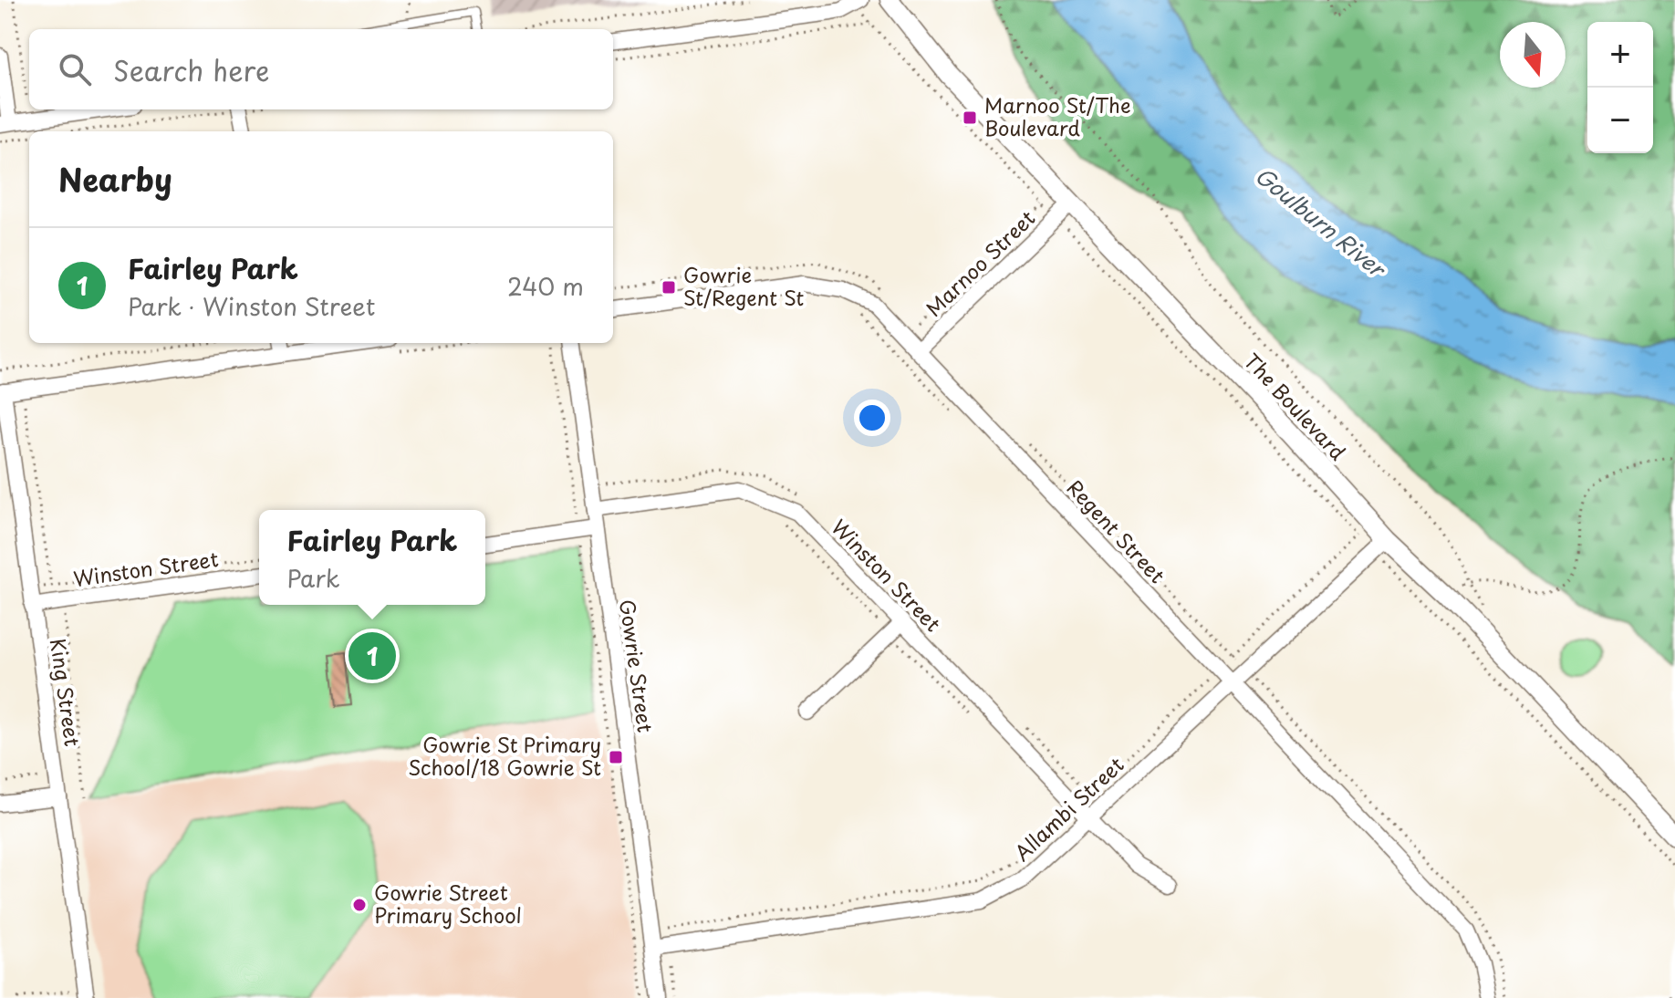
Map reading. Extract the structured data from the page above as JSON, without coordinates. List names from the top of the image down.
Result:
{
  "streets": {
    "street": [
      "Marnoo Street",
      "The Boulevard",
      "Regent Street",
      "Winston Street",
      "Gowrie Street",
      "King Street",
      "Allambi Street"
    ]
  },
  "crossings": [
    ["Marnoo Street", "The Boulevard"],
    ["Marnoo Street", "Regent Street"],
    ["The Boulevard", "Allambi Street"],
    ["Regent Street", "Allambi Street"],
    ["Winston Street", "Gowrie Street"],
    ["Winston Street", "King Street"],
    ["Winston Street", "Allambi Street"],
    ["Gowrie Street", "Allambi Street"]
  ],
  "water": ["Goulburn River"],
  "places": {
    "transit": ["Marnoo St/The Boulevard", "Gowrie St/Regent St", "Gowrie St Primary School/18 Gowrie St"],
    "other": ["Gowrie Street Primary School"]
  },
  "north": "bottom",
  "page": {
    "map_buttons": ["+", "−"],
    "search": "Search here",
    "heading": "Nearby",
    "list": [
      {
        "mark": "1",
        "name": "Fairley Park",
        "note": "Park · Winston Street",
        "value": "240 m"
      }
    ],
    "popup": ["Fairley Park", "Park"],
    "pins": "1"
  }
}
